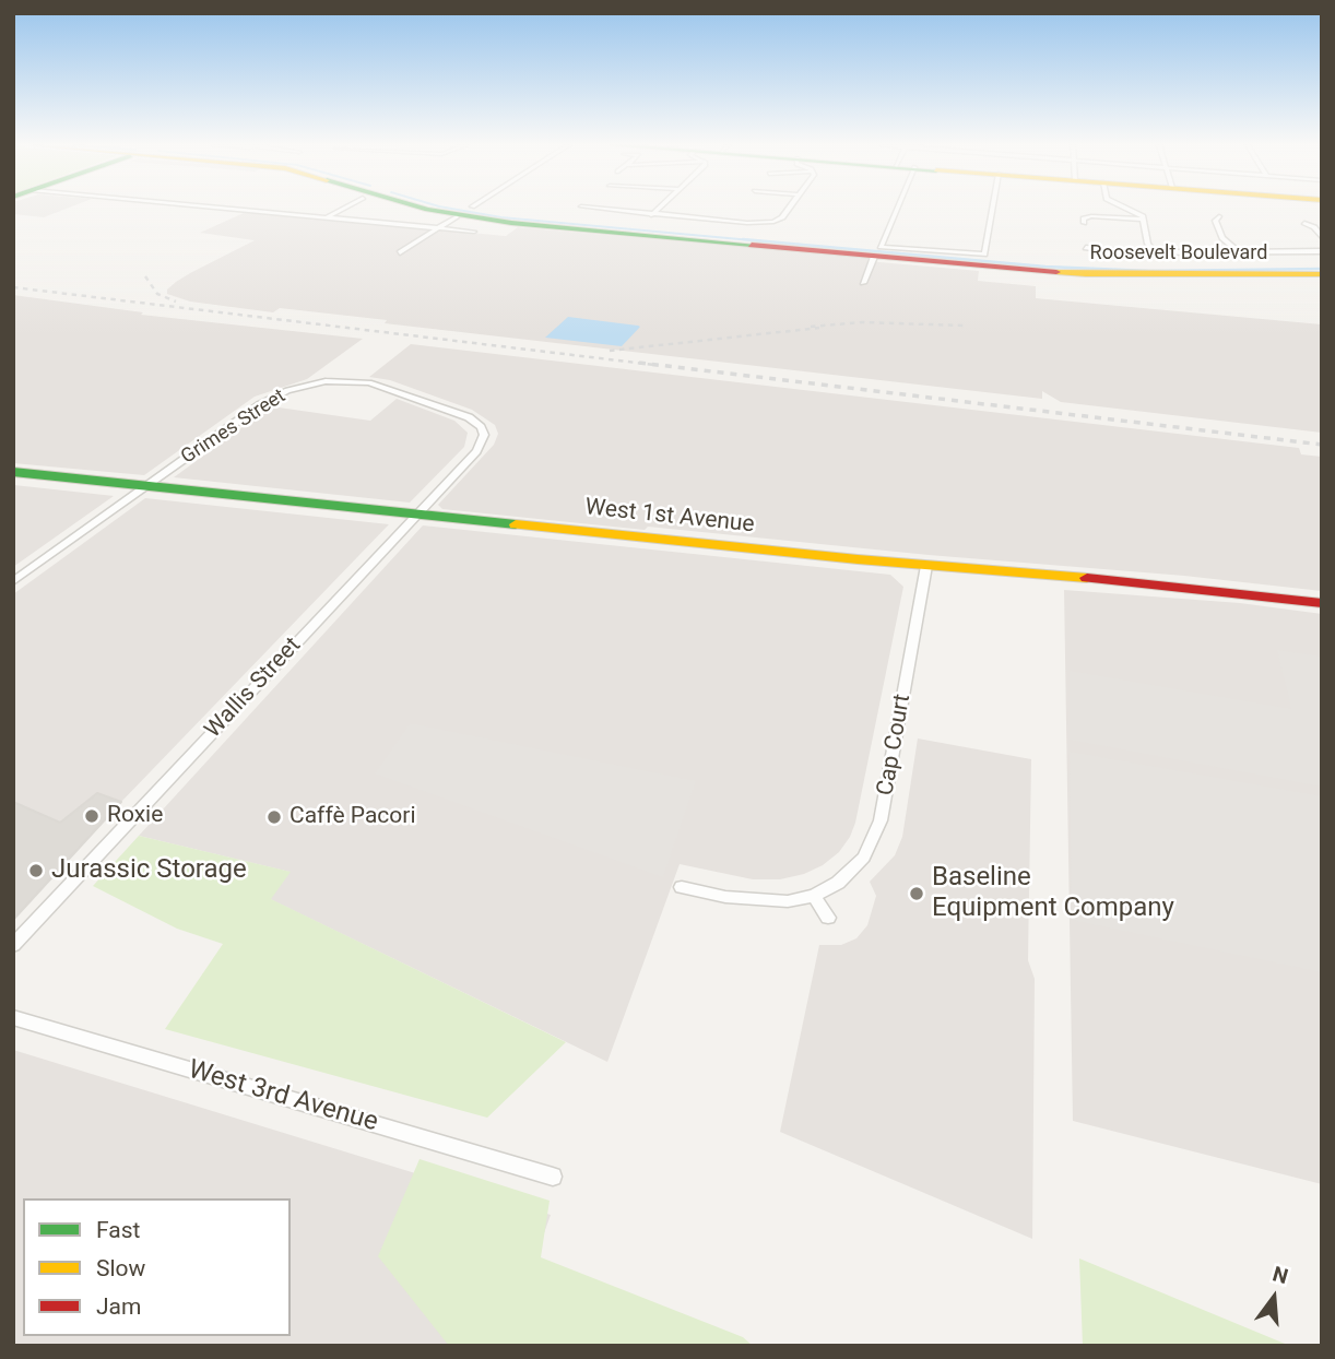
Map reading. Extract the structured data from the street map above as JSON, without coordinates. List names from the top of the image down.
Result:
{
  "streets": {
    "street": [
      "Roosevelt Boulevard",
      "Grimes Street",
      "West 1st Avenue",
      "Wallis Street",
      "Cap Court",
      "West 3rd Avenue"
    ]
  },
  "crossings": [
    ["Grimes Street", "West 1st Avenue"],
    ["Grimes Street", "Wallis Street"],
    ["West 1st Avenue", "Wallis Street"],
    ["West 1st Avenue", "Cap Court"]
  ],
  "places": [
    "Roxie",
    "Caffè Pacori",
    "Jurassic Storage",
    "Baseline Equipment Company"
  ],
  "legend": ["Fast", "Slow", "Jam"],
  "north": "top"
}
